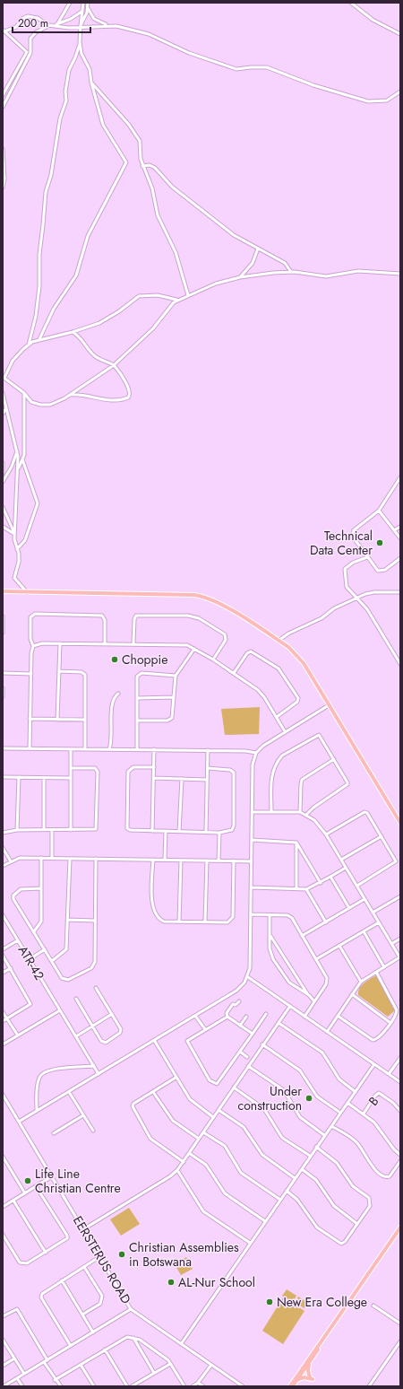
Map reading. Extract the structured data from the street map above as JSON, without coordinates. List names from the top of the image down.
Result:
{
  "streets": {
    "street": ["ATR-42", "B", "EERSTERUS ROAD"]
  },
  "places": [
    "Technical Data Center",
    "Choppie",
    "Under construction",
    "Life Line Christian Centre",
    "Christian Assemblies in Botswana",
    "AL-Nur School",
    "New Era College"
  ],
  "scale_bar": "200 m"
}
